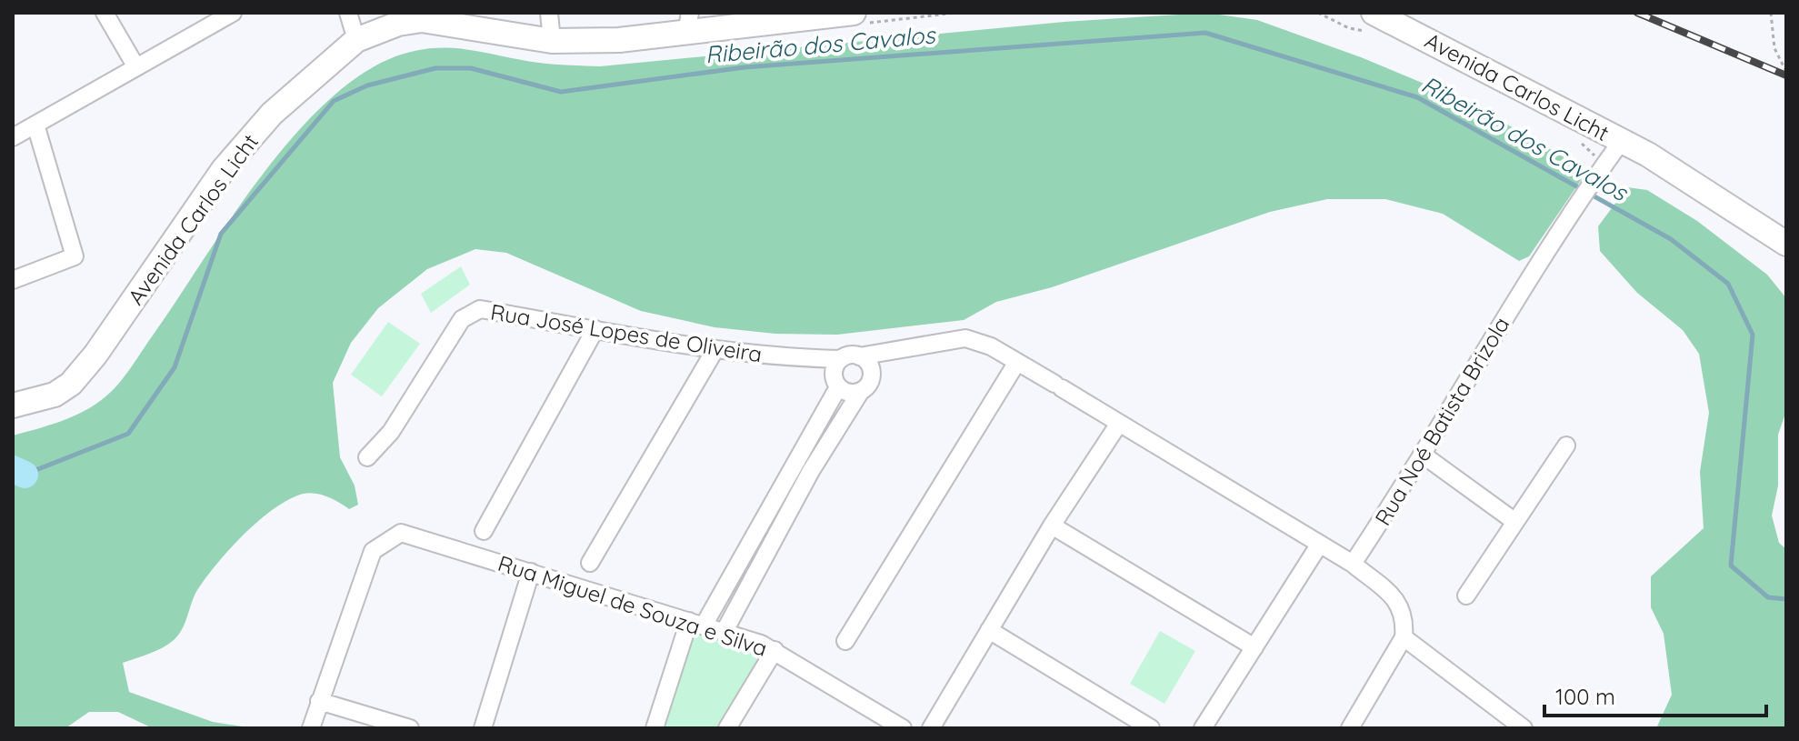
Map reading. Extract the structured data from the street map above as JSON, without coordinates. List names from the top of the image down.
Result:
{
  "streets": {
    "main road": ["Avenida Carlos Licht"],
    "street": ["Rua José Lopes de Oliveira", "Rua Noé Batista Brizola", "Rua Miguel de Souza e Silva"]
  },
  "crossings": [
    ["Avenida Carlos Licht", "Rua Noé Batista Brizola"]
  ],
  "water": ["Ribeirão dos Cavalos"],
  "scale_bar": "100 m"
}
